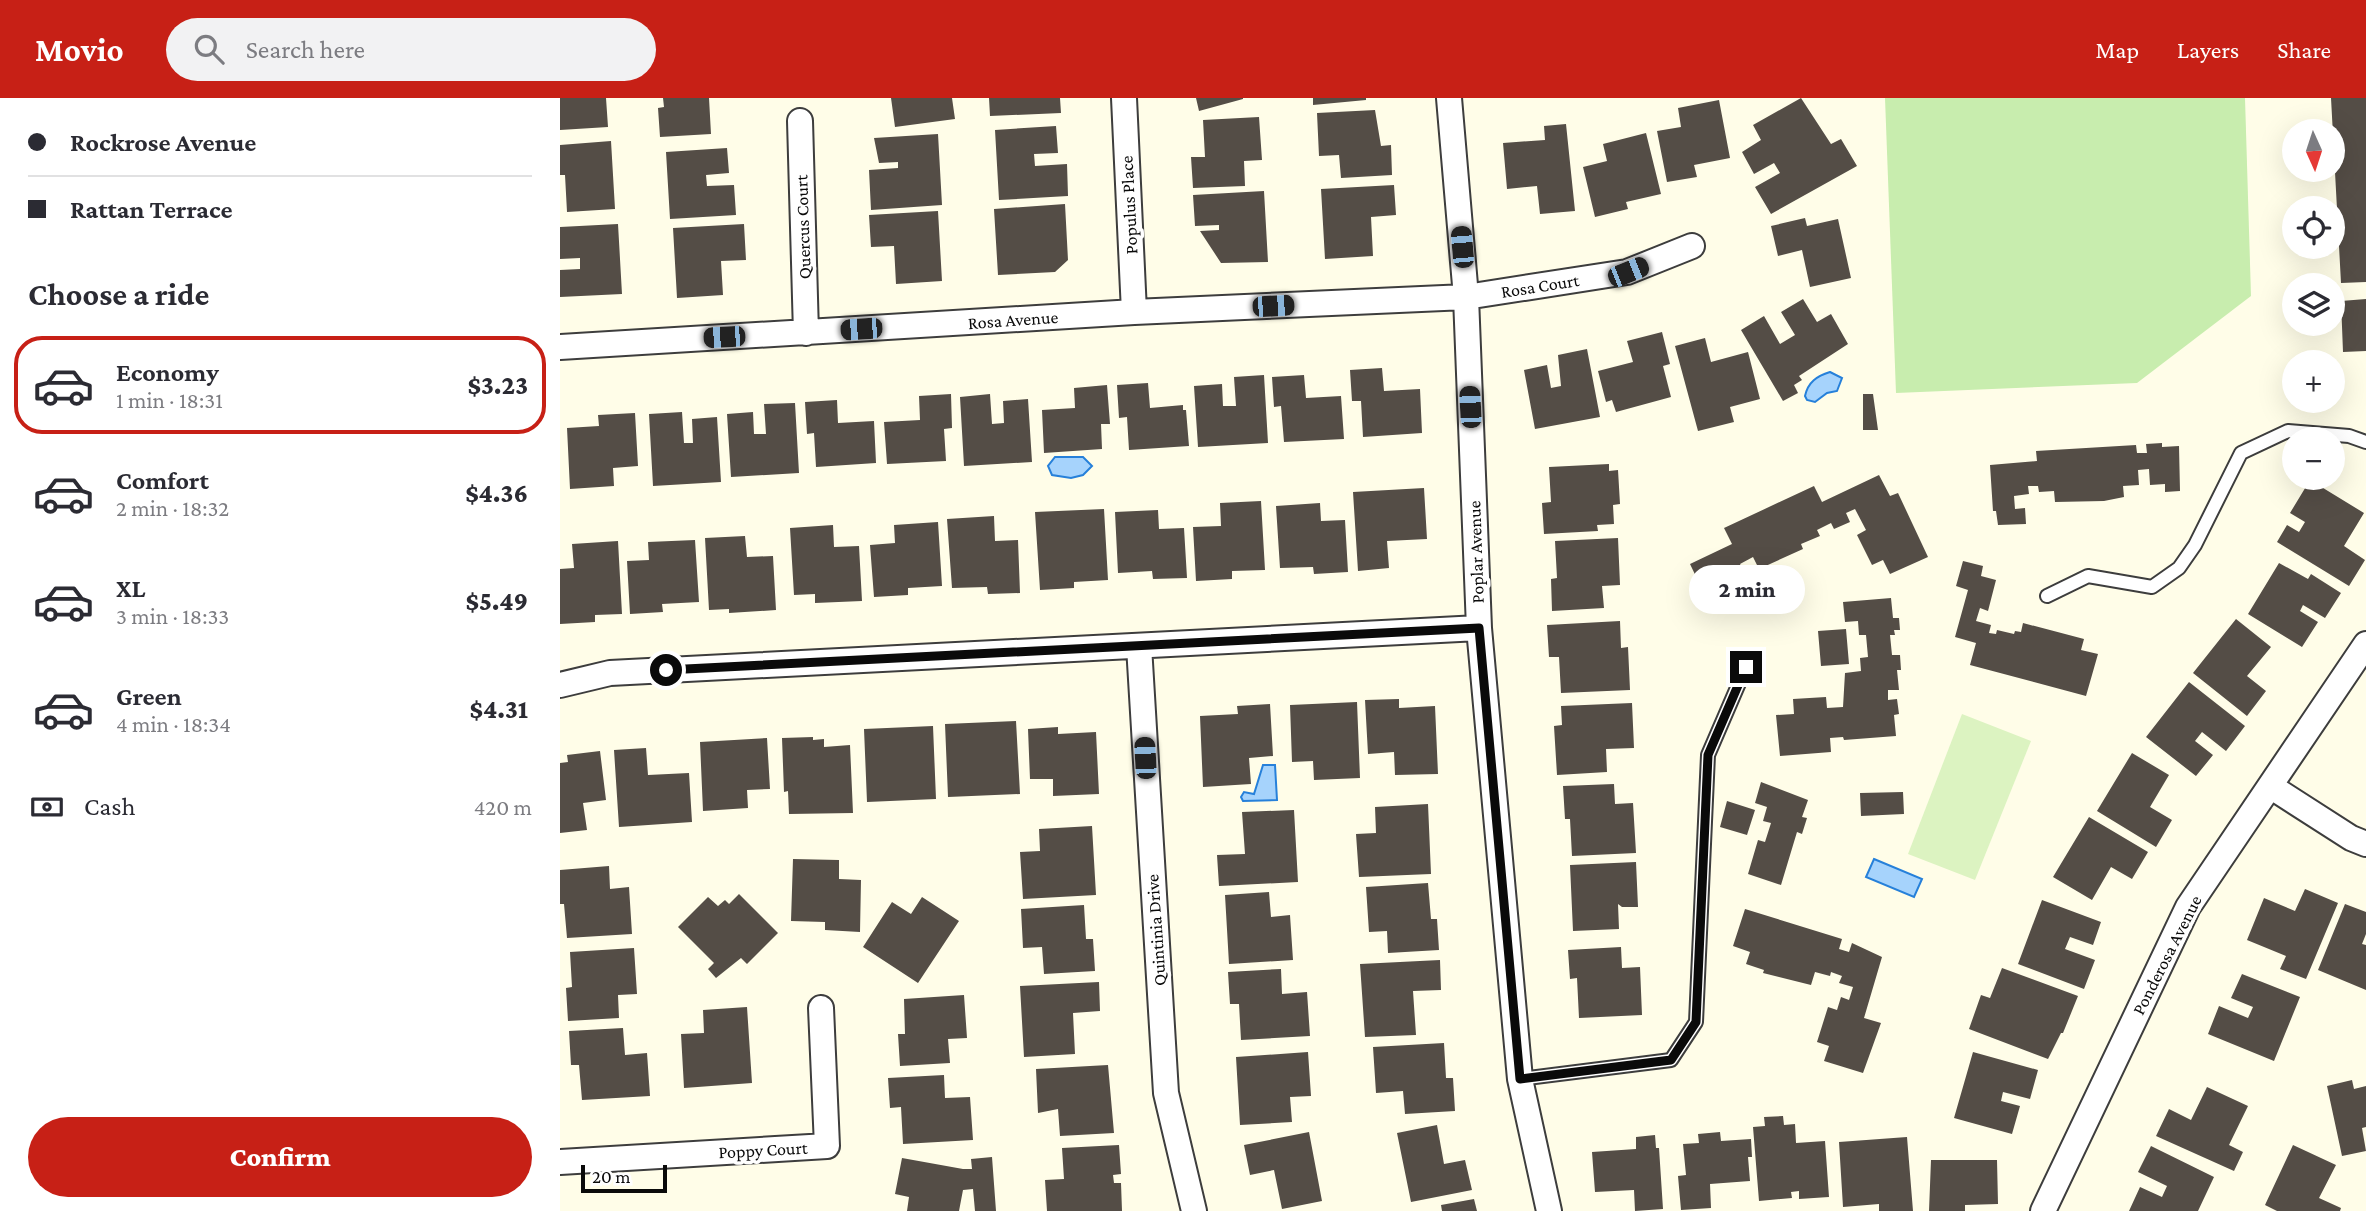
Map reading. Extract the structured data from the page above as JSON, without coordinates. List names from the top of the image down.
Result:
{
  "streets": {
    "street": [
      "Populus Place",
      "Quercus Court",
      "Rosa Court",
      "Rosa Avenue",
      "Poplar Avenue",
      "Quintinia Drive",
      "Ponderosa Avenue",
      "Poppy Court"
    ]
  },
  "crossings": [
    ["Populus Place", "Rosa Avenue"],
    ["Quercus Court", "Rosa Avenue"],
    ["Rosa Court", "Rosa Avenue"],
    ["Rosa Court", "Poplar Avenue"],
    ["Rosa Avenue", "Poplar Avenue"]
  ],
  "scale_bar": "20 m",
  "north": "bottom",
  "page": {
    "header": "Movio",
    "search": "Search here",
    "nav": ["Map", "Layers", "Share"],
    "banner": ["Rockrose Avenue", "Rattan Terrace"],
    "map_buttons": ["+", "−"],
    "heading": "Choose a ride",
    "list": [
      {
        "name": "Economy",
        "note": "1 min · 18:31",
        "value": "$3.23"
      },
      {
        "name": "Comfort",
        "note": "2 min · 18:32",
        "value": "$4.36"
      },
      {
        "name": "XL",
        "note": "3 min · 18:33",
        "value": "$5.49"
      },
      {
        "name": "Green",
        "note": "4 min · 18:34",
        "value": "$4.31"
      }
    ],
    "bubble": "2 min",
    "pay": ["Cash", "420 m"],
    "buttons": "Confirm",
    "scale": "20 m"
  }
}
